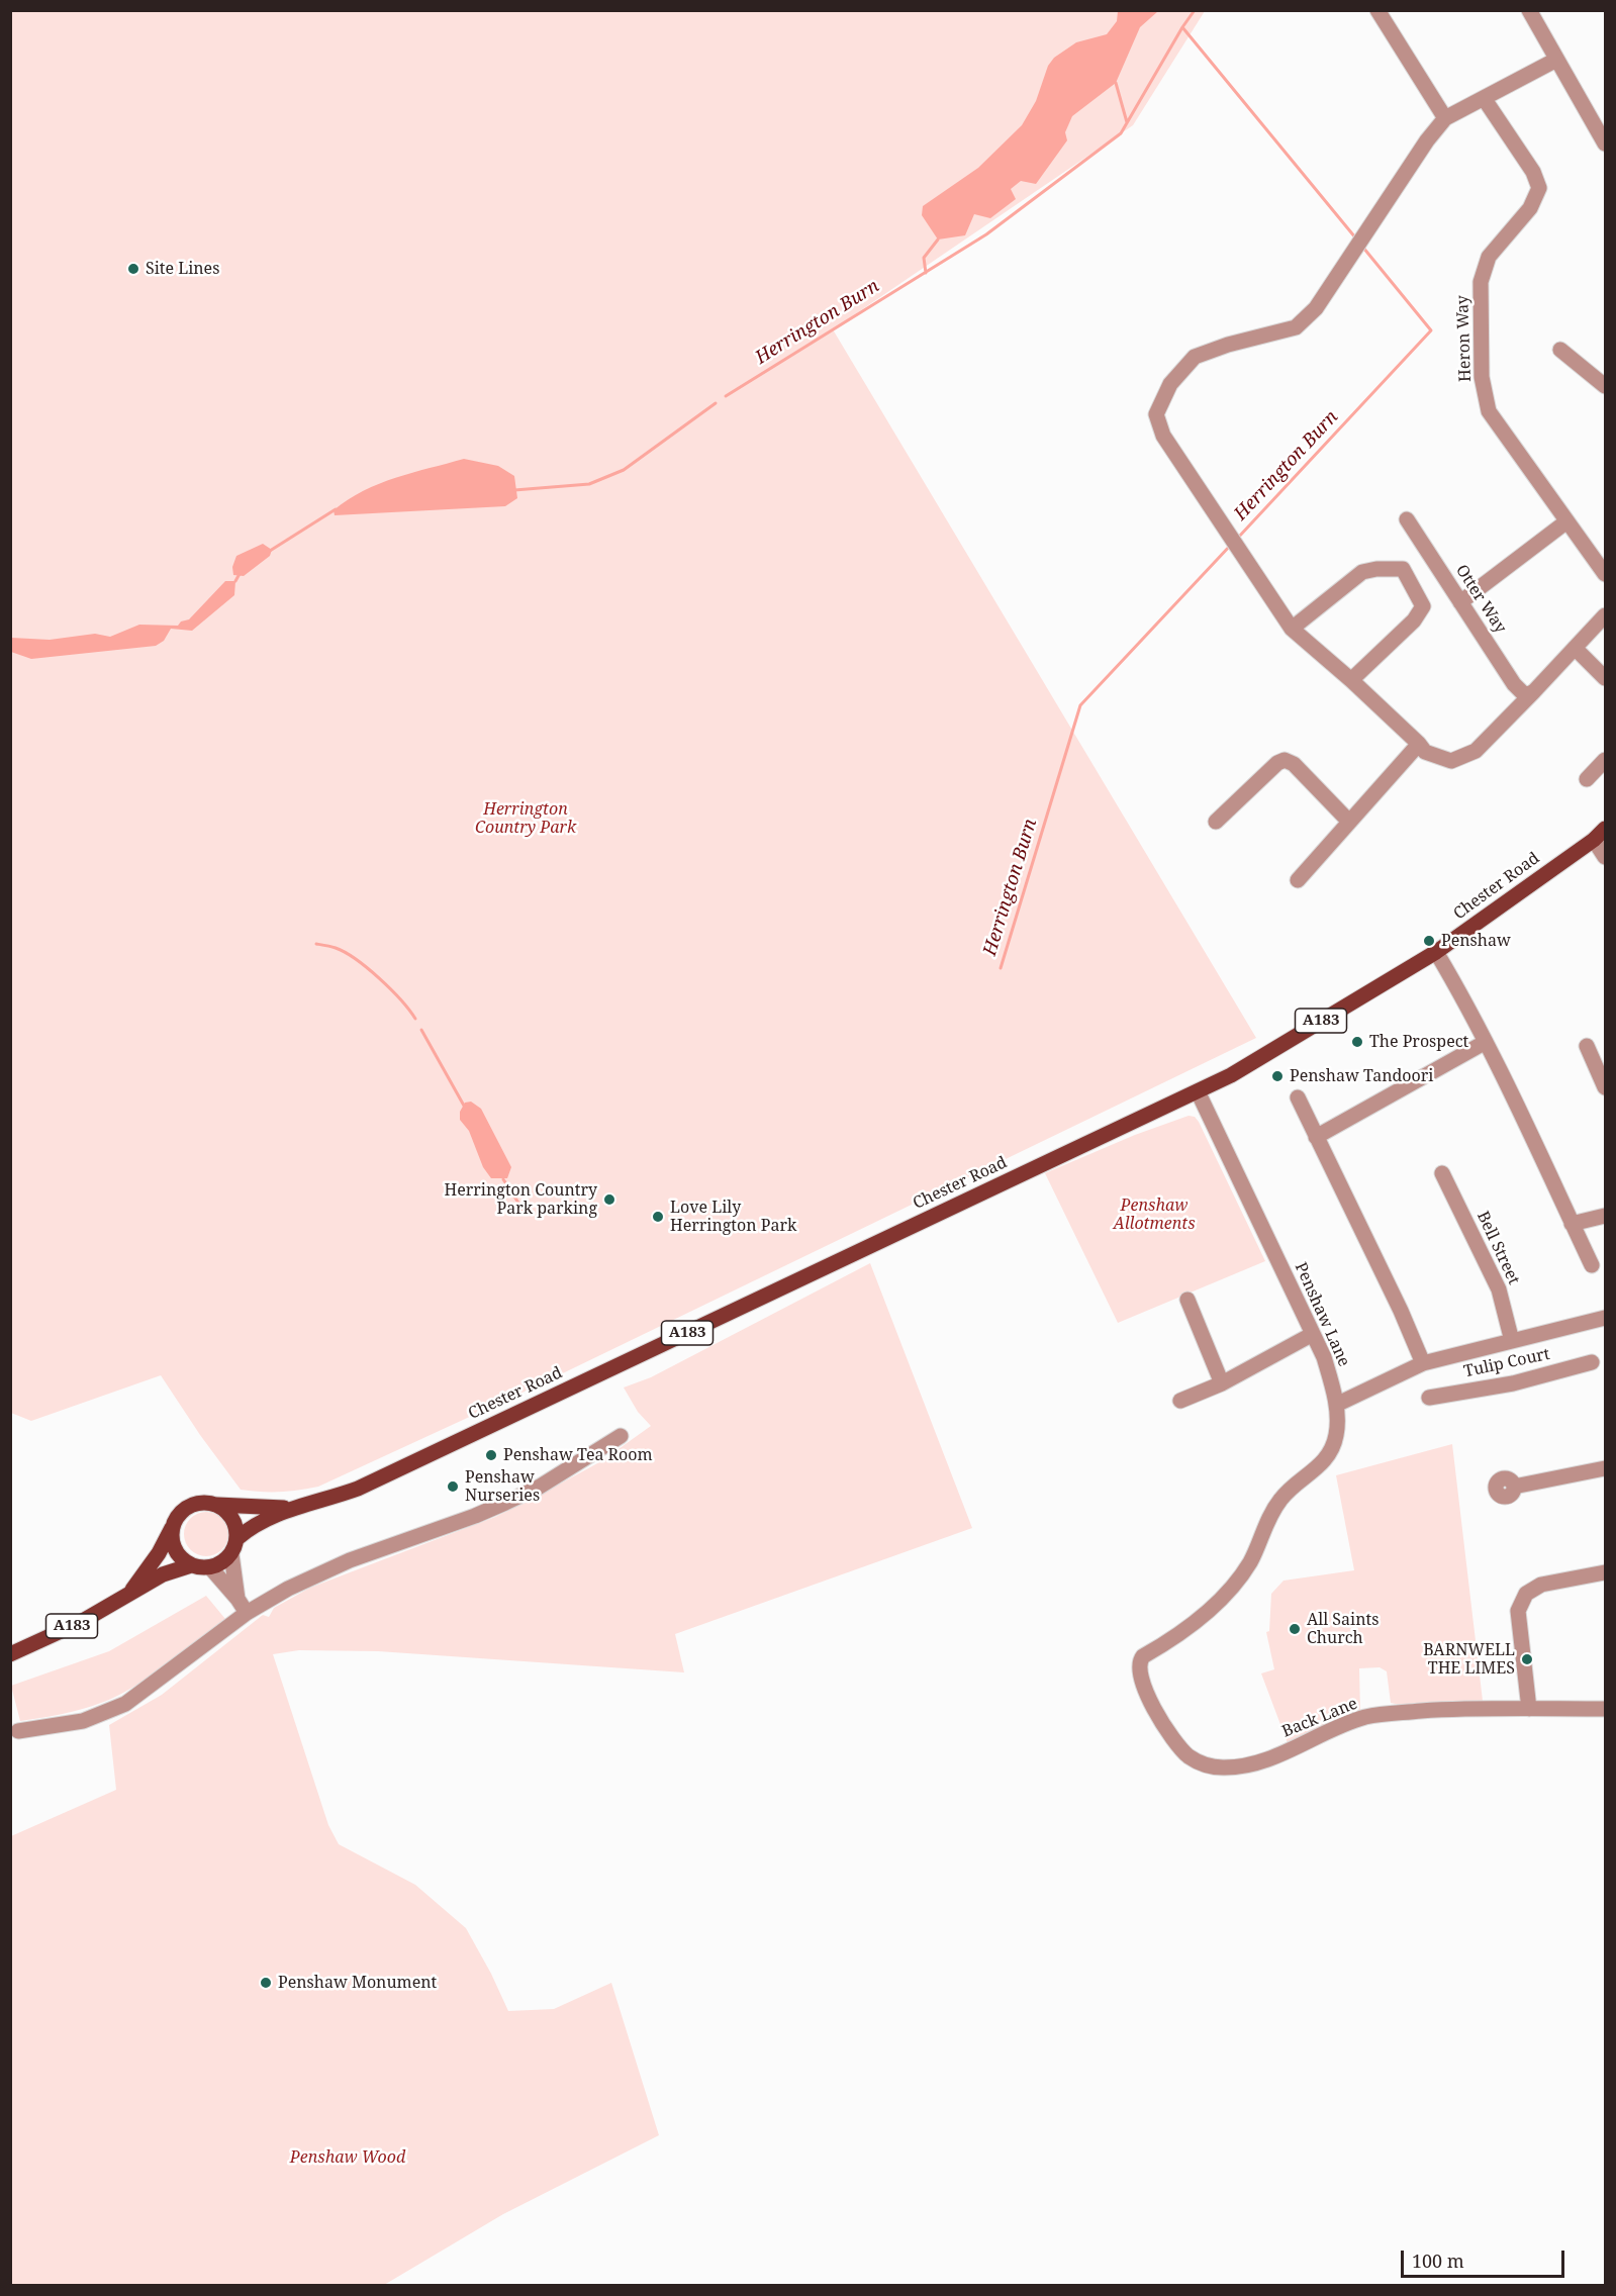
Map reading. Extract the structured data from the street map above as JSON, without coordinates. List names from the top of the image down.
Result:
{
  "streets": {
    "main road": ["Chester Road", "A183"],
    "street": [
      "Heron Way",
      "Otter Way",
      "Bell Street",
      "Penshaw Lane",
      "Tulip Court",
      "Back Lane"
    ]
  },
  "crossings": [
    ["Chester Road", "A183"],
    ["Chester Road", "Penshaw Lane"],
    ["Penshaw Lane", "Back Lane"]
  ],
  "water": ["Herrington Burn"],
  "parks": ["Herrington Country Park", "Penshaw Allotments", "Penshaw Wood"],
  "places": [
    "Site Lines",
    "Penshaw",
    "The Prospect",
    "Penshaw Tandoori",
    "Herrington Country Park parking",
    "Love Lily Herrington Park",
    "Penshaw Tea Room",
    "Penshaw Nurseries",
    "All Saints Church",
    "BARNWELL THE LIMES",
    "Penshaw Monument"
  ],
  "scale_bar": "100 m"
}
